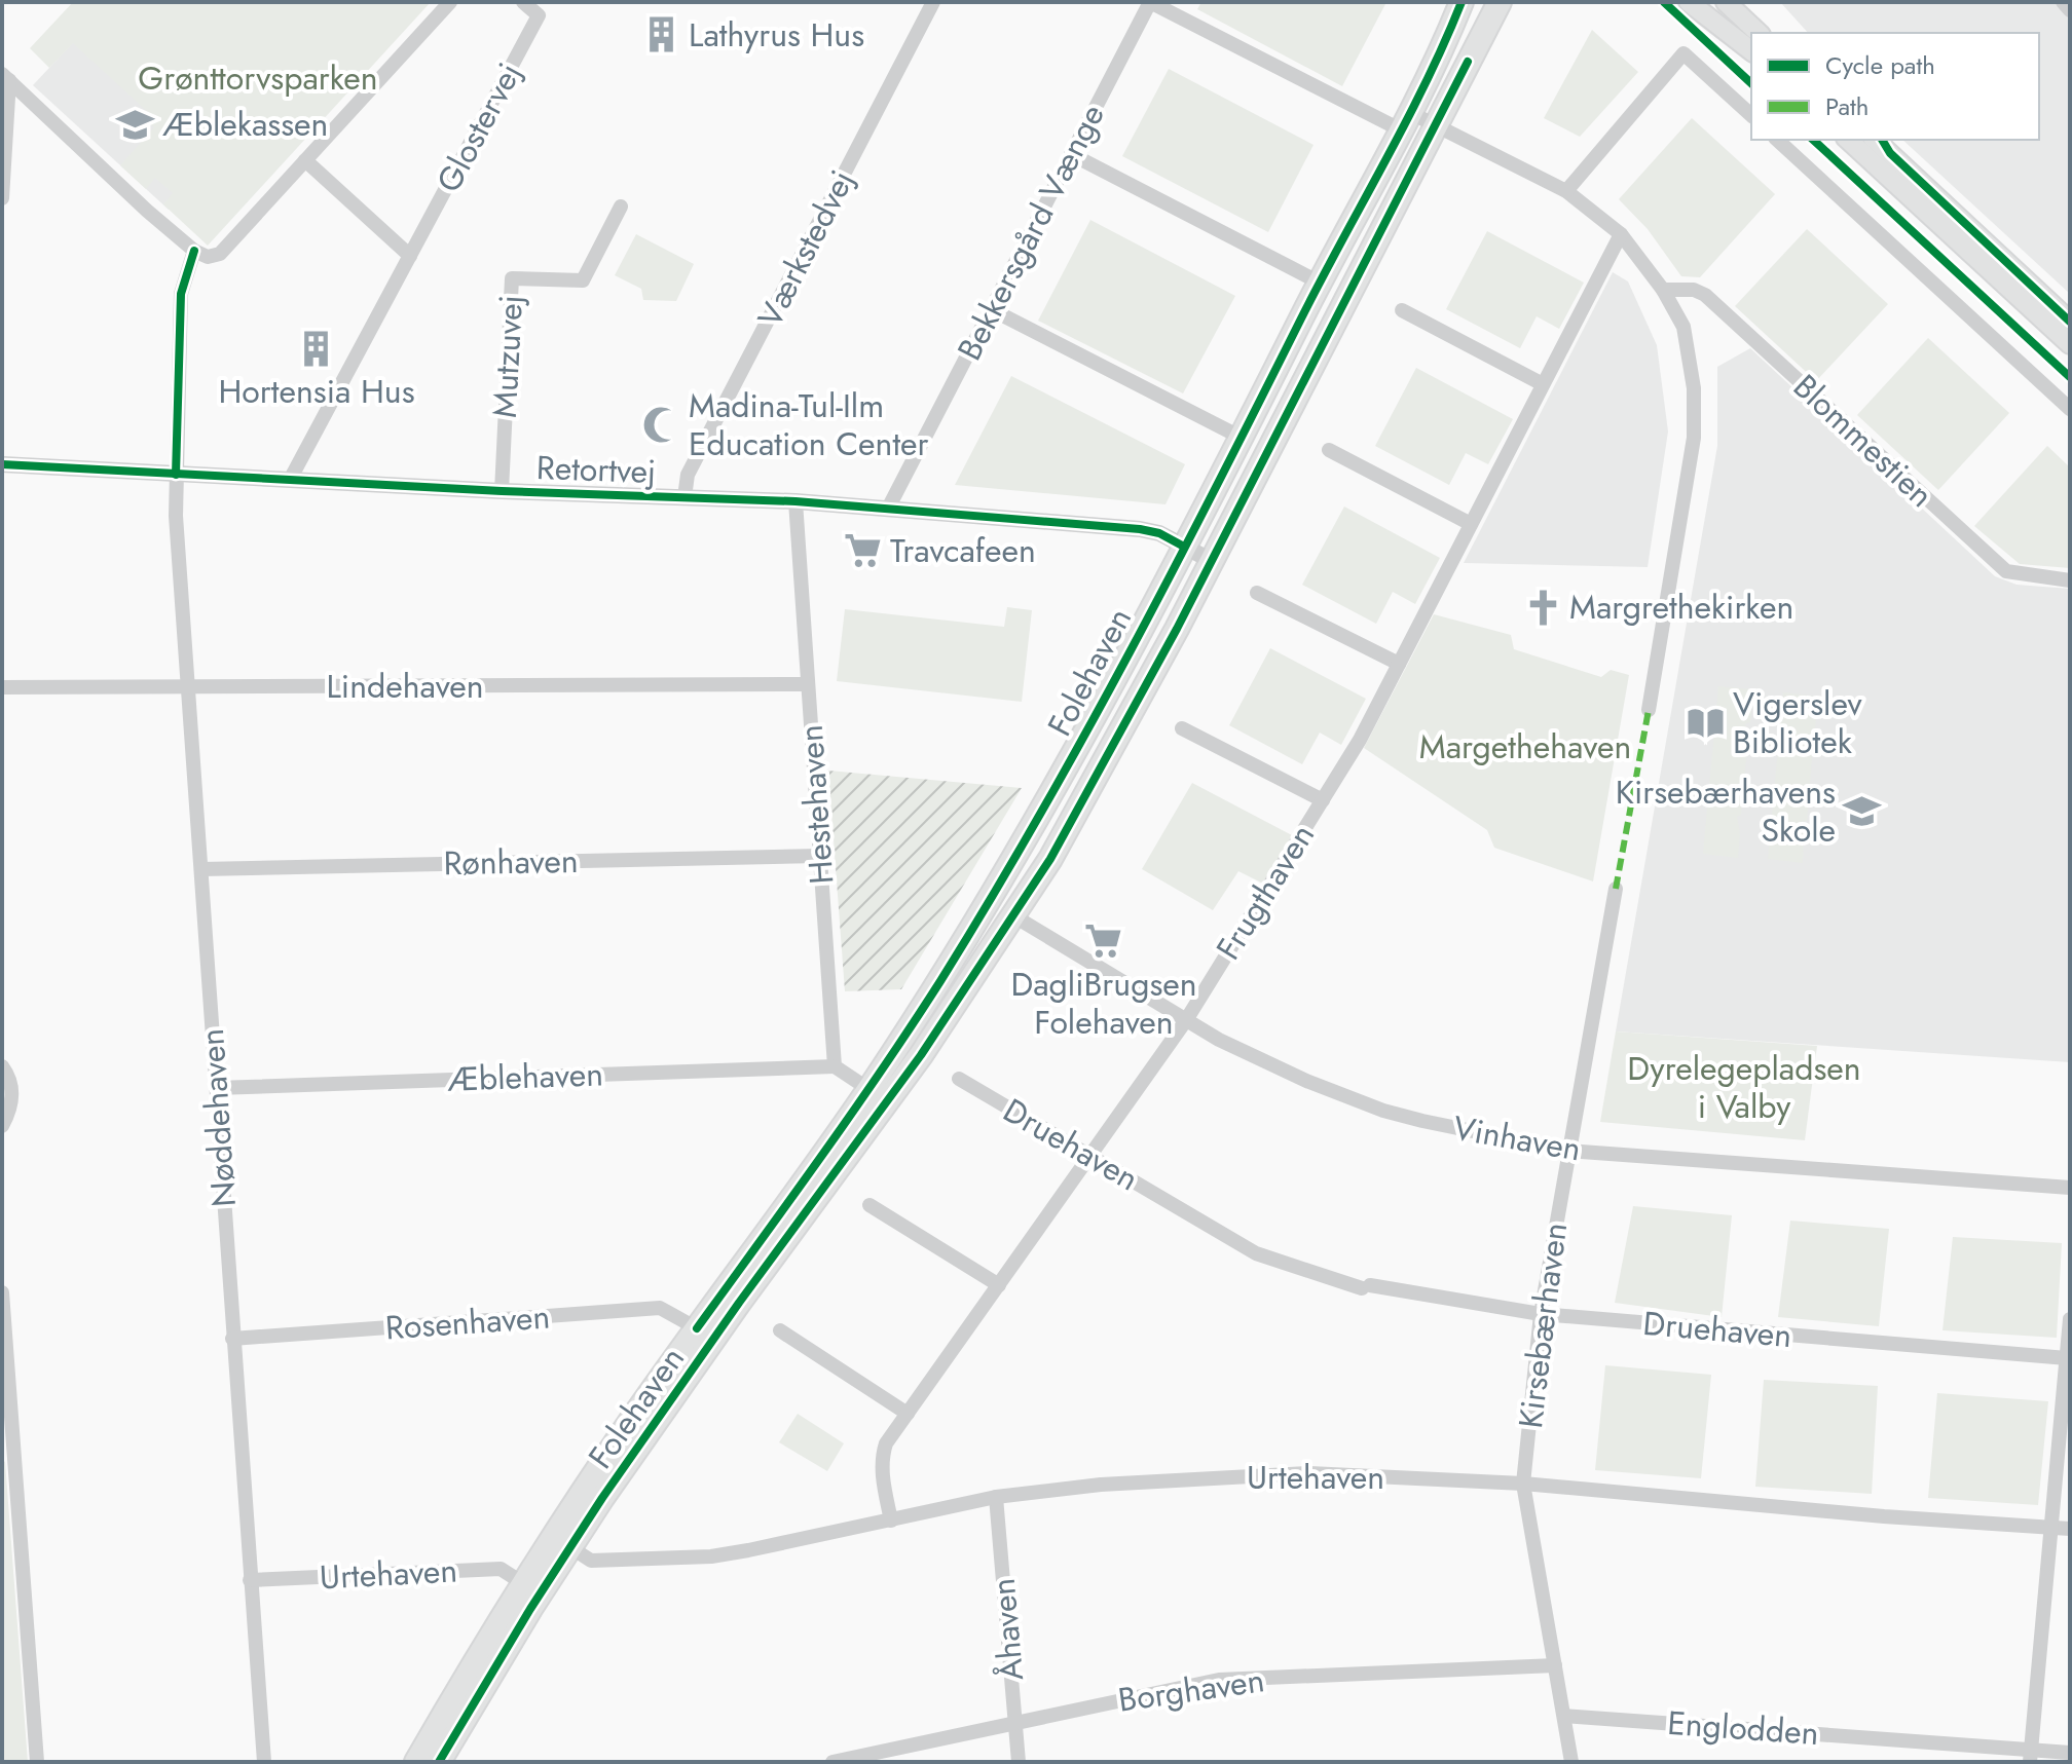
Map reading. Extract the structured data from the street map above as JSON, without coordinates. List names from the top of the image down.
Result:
{
  "streets": {
    "main road": ["Folehaven"],
    "street": [
      "Glostervej",
      "Bekkersgård Vænge",
      "Værkstedvej",
      "Mutzuvej",
      "Blommestien",
      "Retortvej",
      "Lindehaven",
      "Hestehaven",
      "Rønhaven",
      "Frugthaven",
      "Æblehaven",
      "Nøddehaven",
      "Vinhaven",
      "Druehaven",
      "Rosenhaven",
      "Kirsebærhaven",
      "Urtehaven",
      "Åhaven",
      "Borghaven",
      "Englodden"
    ]
  },
  "crossings": [
    ["Glostervej", "Retortvej"],
    ["Bekkersgård Vænge", "Retortvej"],
    ["Værkstedvej", "Retortvej"],
    ["Mutzuvej", "Retortvej"],
    ["Retortvej", "Folehaven"],
    ["Retortvej", "Hestehaven"],
    ["Retortvej", "Nøddehaven"],
    ["Folehaven", "Vinhaven"],
    ["Folehaven", "Rosenhaven"],
    ["Folehaven", "Urtehaven"],
    ["Lindehaven", "Hestehaven"],
    ["Lindehaven", "Nøddehaven"],
    ["Hestehaven", "Rønhaven"],
    ["Hestehaven", "Æblehaven"],
    ["Rønhaven", "Nøddehaven"],
    ["Frugthaven", "Vinhaven"],
    ["Frugthaven", "Druehaven"],
    ["Frugthaven", "Urtehaven"],
    ["Æblehaven", "Nøddehaven"],
    ["Nøddehaven", "Rosenhaven"],
    ["Nøddehaven", "Urtehaven"],
    ["Vinhaven", "Kirsebærhaven"],
    ["Druehaven", "Kirsebærhaven"],
    ["Kirsebærhaven", "Urtehaven"],
    ["Kirsebærhaven", "Borghaven"],
    ["Kirsebærhaven", "Englodden"],
    ["Urtehaven", "Åhaven"],
    ["Åhaven", "Borghaven"]
  ],
  "parks": ["Grønttorvsparken", "Margethehaven", "Dyrelegepladsen i Valby"],
  "places": {
    "building": ["Lathyrus Hus", "Hortensia Hus"],
    "school or university": ["Æblekassen", "Kirsebærhavens Skole"],
    "mosque": ["Madina-Tul-Ilm Education Center"],
    "supermarket": ["Travcafeen", "DagliBrugsen Folehaven"],
    "church": ["Margrethekirken"],
    "library": ["Vigerslev Bibliotek"]
  },
  "legend": ["Cycle path", "Path"]
}
